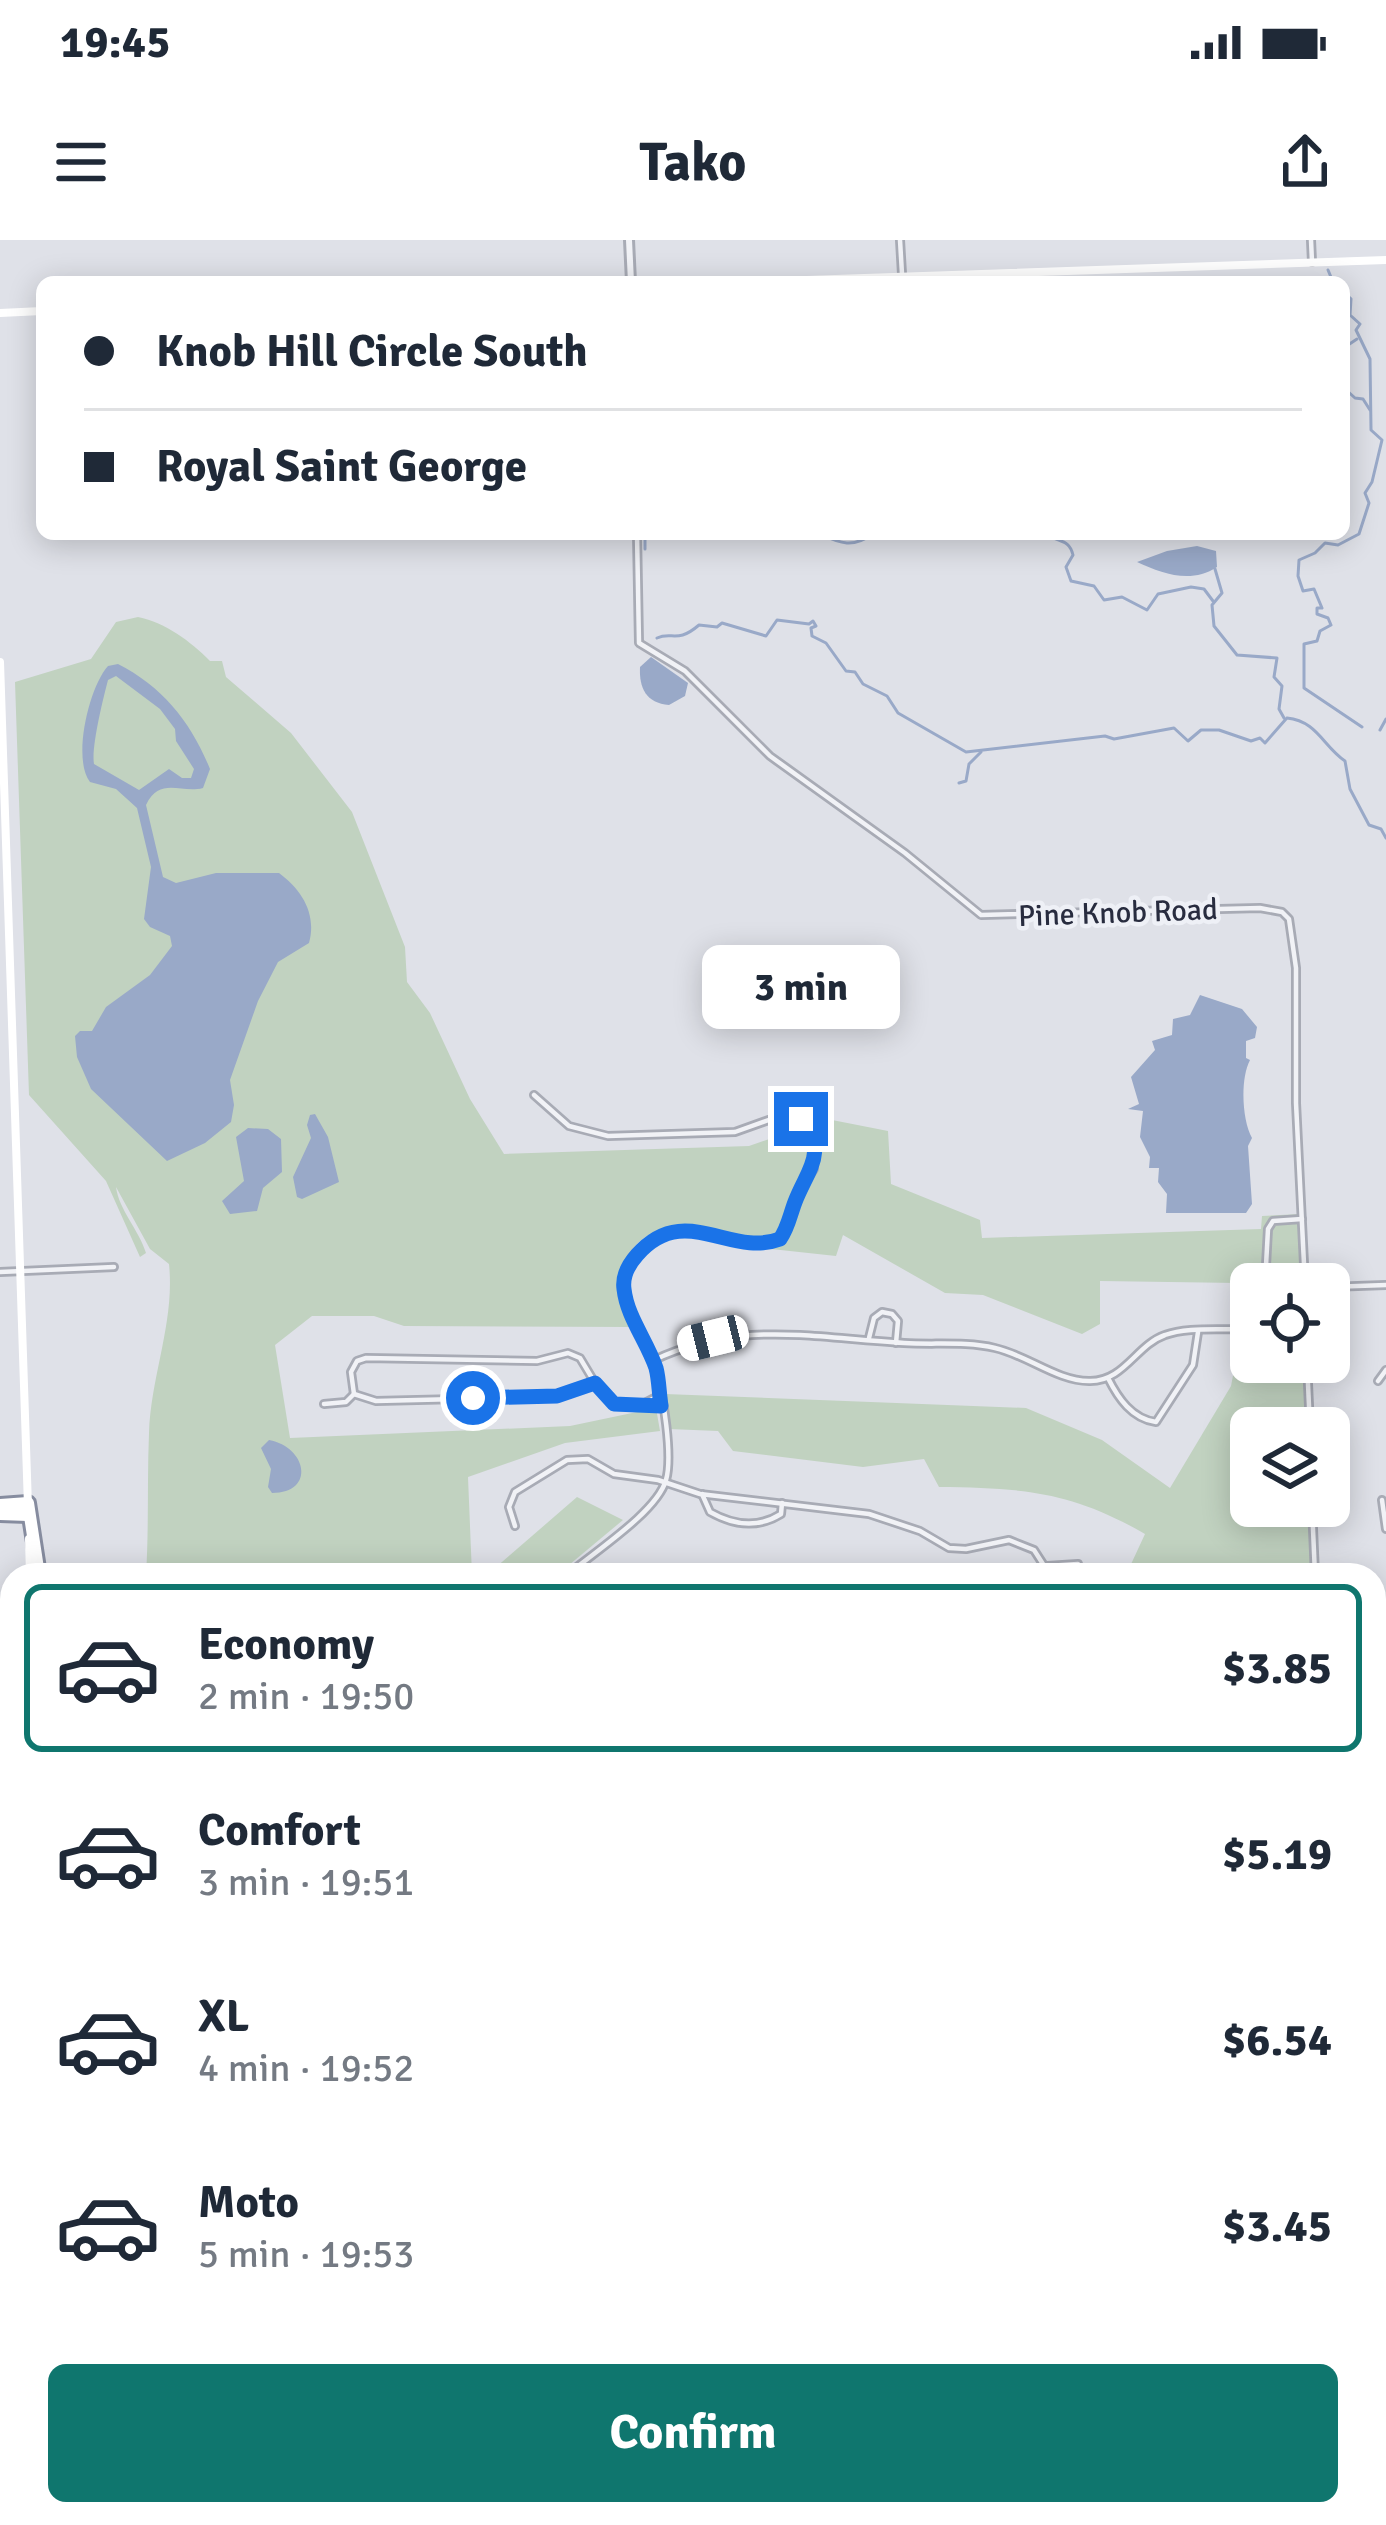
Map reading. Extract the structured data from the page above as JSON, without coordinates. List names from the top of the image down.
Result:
{
  "streets": {
    "street": ["Pine Knob Road"]
  },
  "page": {
    "status": "19:45",
    "header": "Tako",
    "banner": ["Knob Hill Circle South", "Royal Saint George"],
    "bubble": "3 min",
    "list": [
      {
        "name": "Economy",
        "note": "2 min · 19:50",
        "value": "$3.85"
      },
      {
        "name": "Comfort",
        "note": "3 min · 19:51",
        "value": "$5.19"
      },
      {
        "name": "XL",
        "note": "4 min · 19:52",
        "value": "$6.54"
      },
      {
        "name": "Moto",
        "note": "5 min · 19:53",
        "value": "$3.45"
      }
    ],
    "buttons": "Confirm"
  }
}
